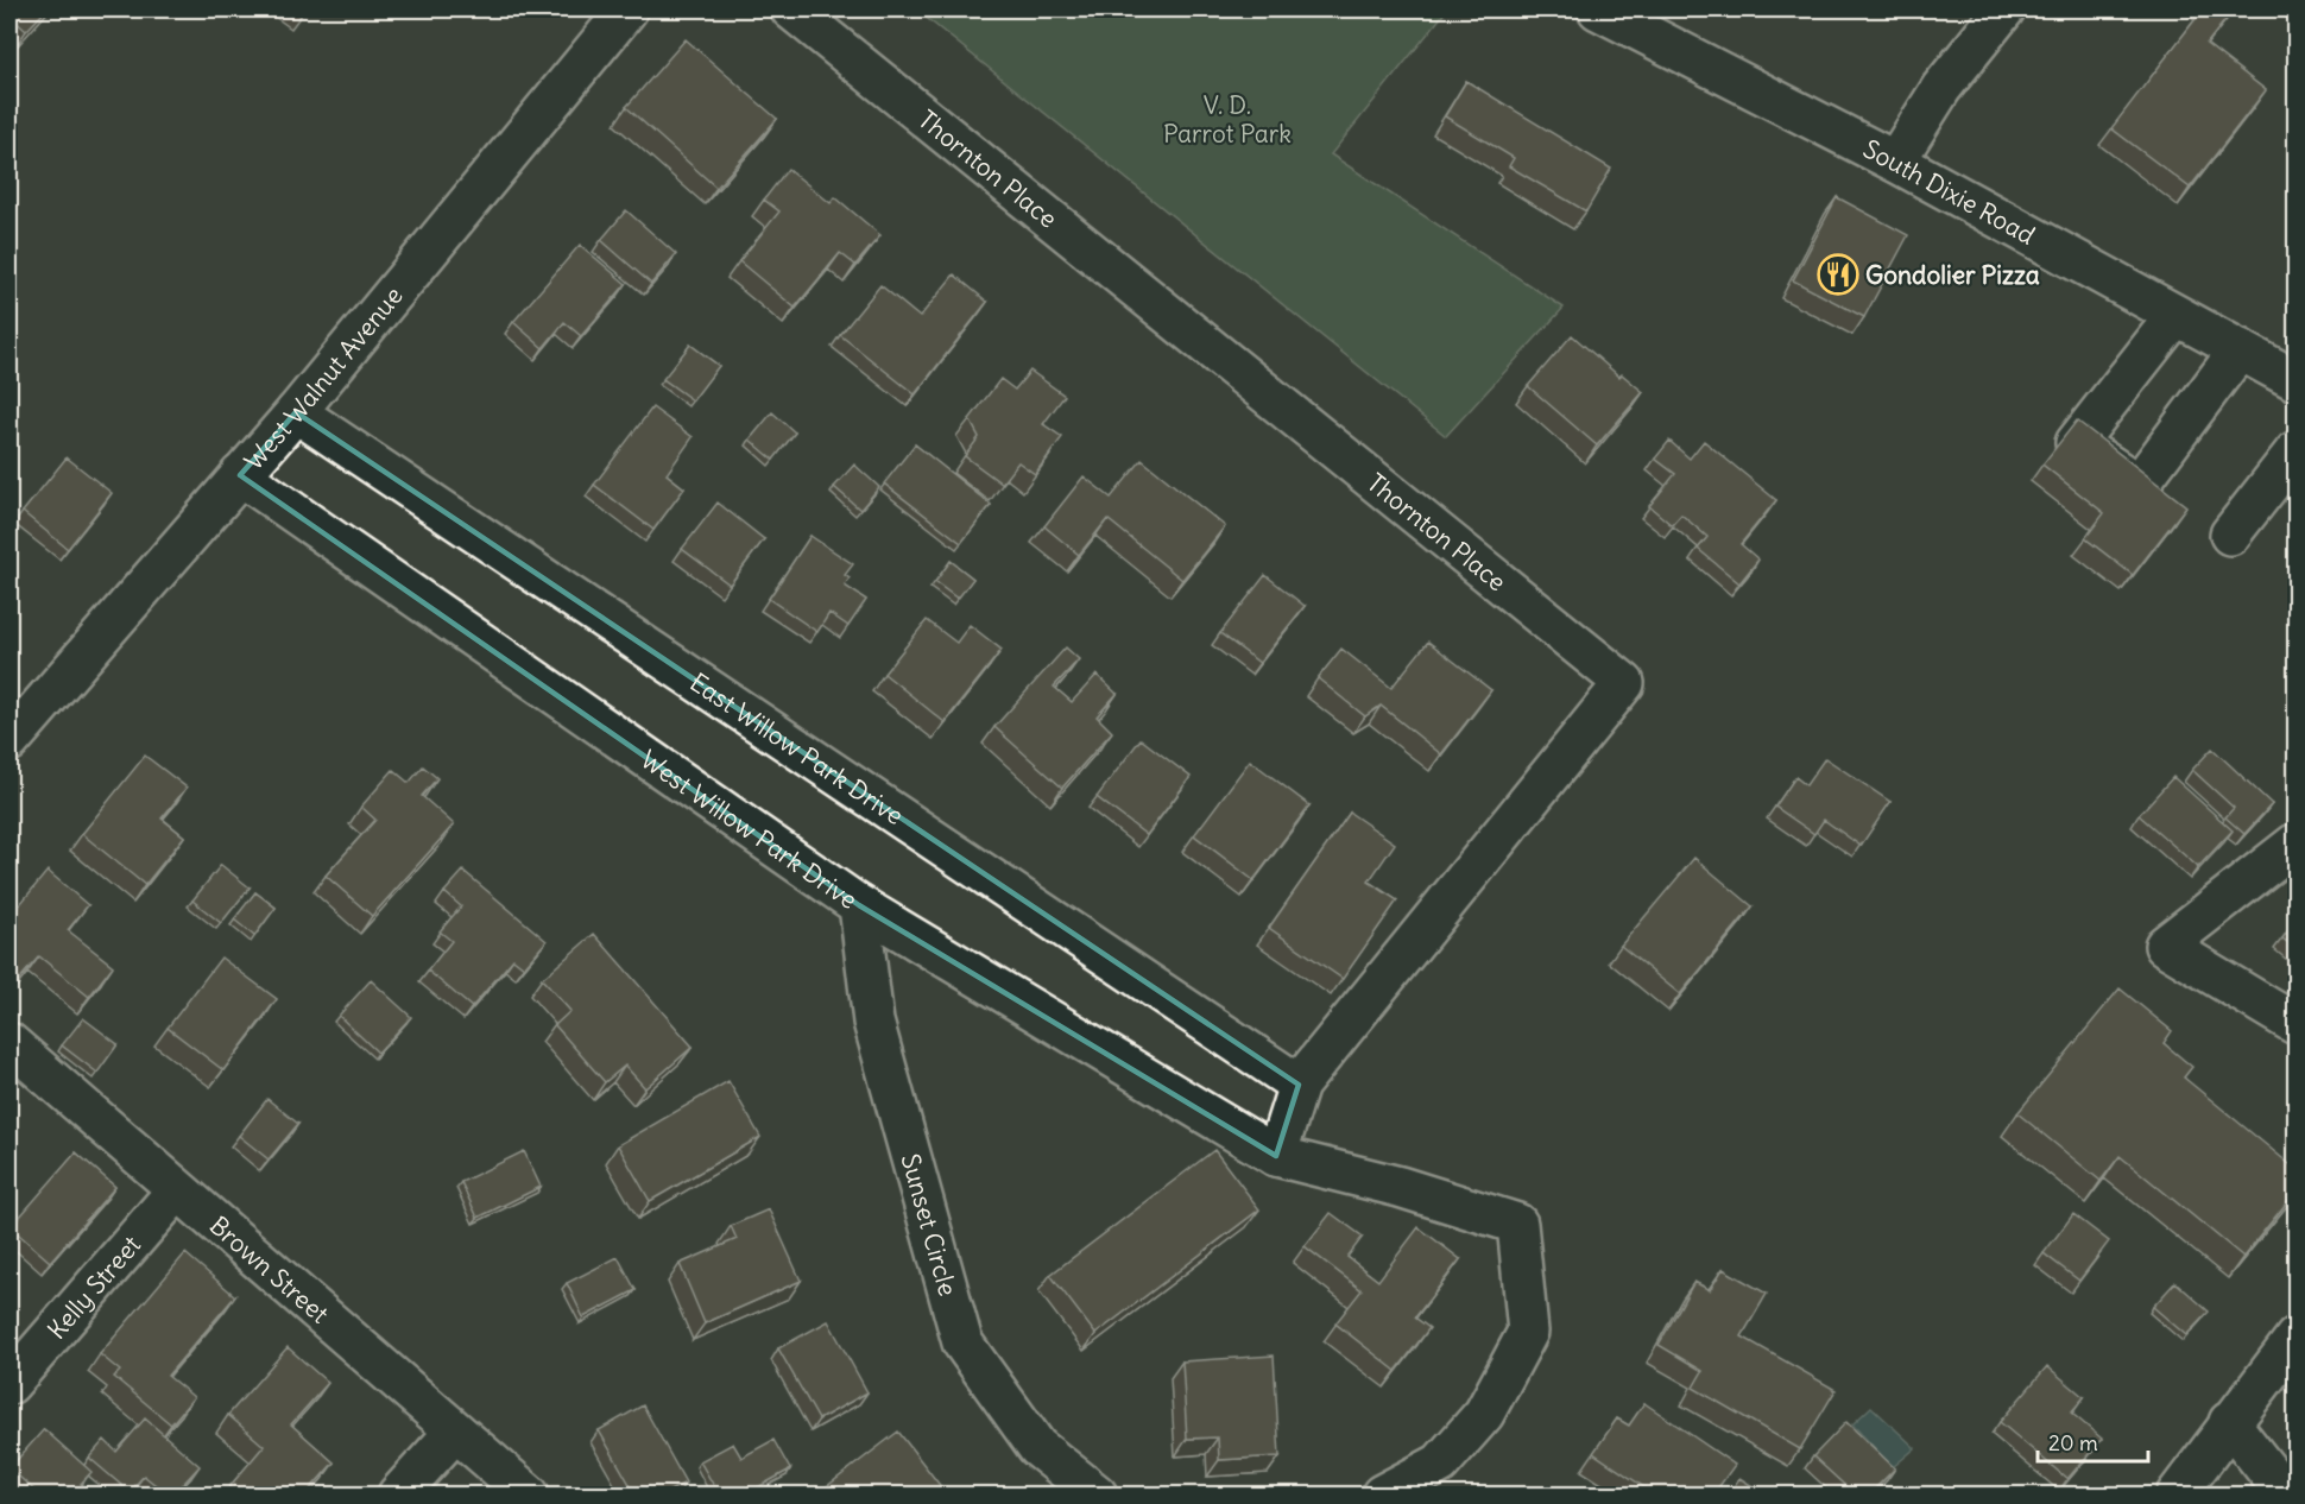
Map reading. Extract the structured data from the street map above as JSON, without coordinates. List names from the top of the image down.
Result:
{
  "streets": {
    "street": [
      "Thornton Place",
      "South Dixie Road",
      "West Walnut Avenue",
      "East Willow Park Drive",
      "West Willow Park Drive",
      "Sunset Circle",
      "Brown Street",
      "Kelly Street"
    ]
  },
  "crossings": [
    ["Thornton Place", "East Willow Park Drive"],
    ["Thornton Place", "West Willow Park Drive"],
    ["West Walnut Avenue", "East Willow Park Drive"],
    ["West Walnut Avenue", "West Willow Park Drive"],
    ["West Willow Park Drive", "Sunset Circle"],
    ["Brown Street", "Kelly Street"]
  ],
  "parks": ["V. D. Parrot Park"],
  "places": {
    "restaurant": ["Gondolier Pizza"]
  },
  "scale_bar": "20 m"
}
